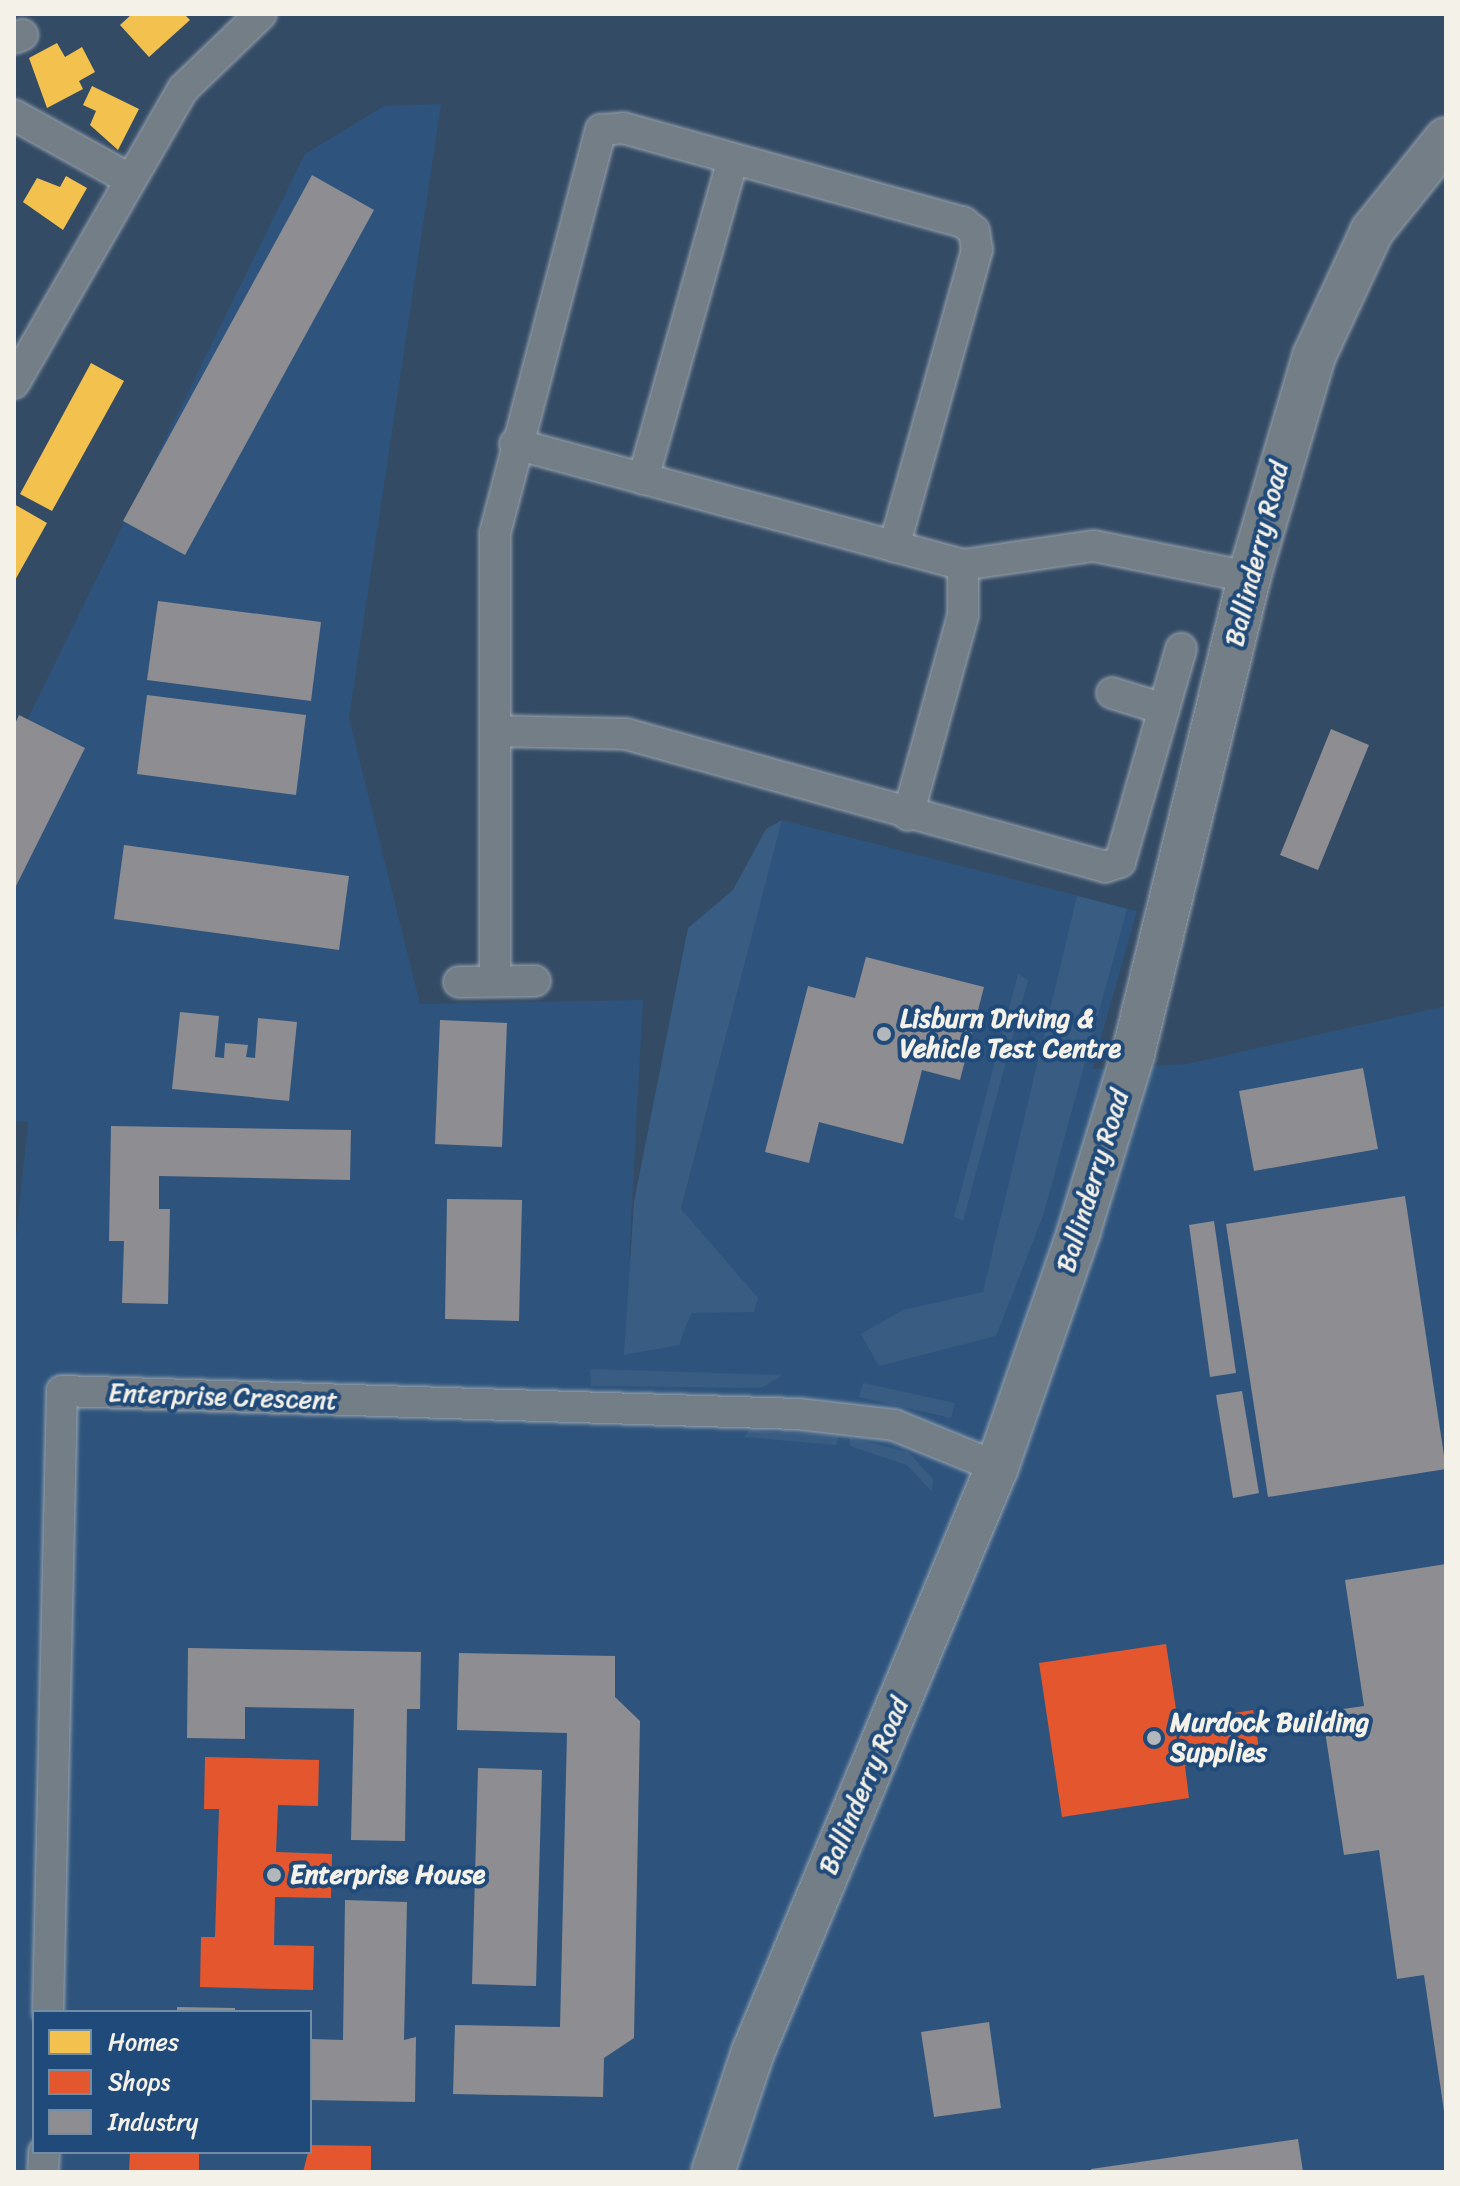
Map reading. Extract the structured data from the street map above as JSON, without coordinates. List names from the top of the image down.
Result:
{
  "streets": {
    "main road": ["Ballinderry Road"],
    "street": ["Enterprise Crescent"]
  },
  "crossings": [
    ["Ballinderry Road", "Enterprise Crescent"]
  ],
  "places": ["Lisburn Driving & Vehicle Test Centre", "Murdock Building Supplies", "Enterprise House"],
  "legend": ["Homes", "Shops", "Industry"]
}
